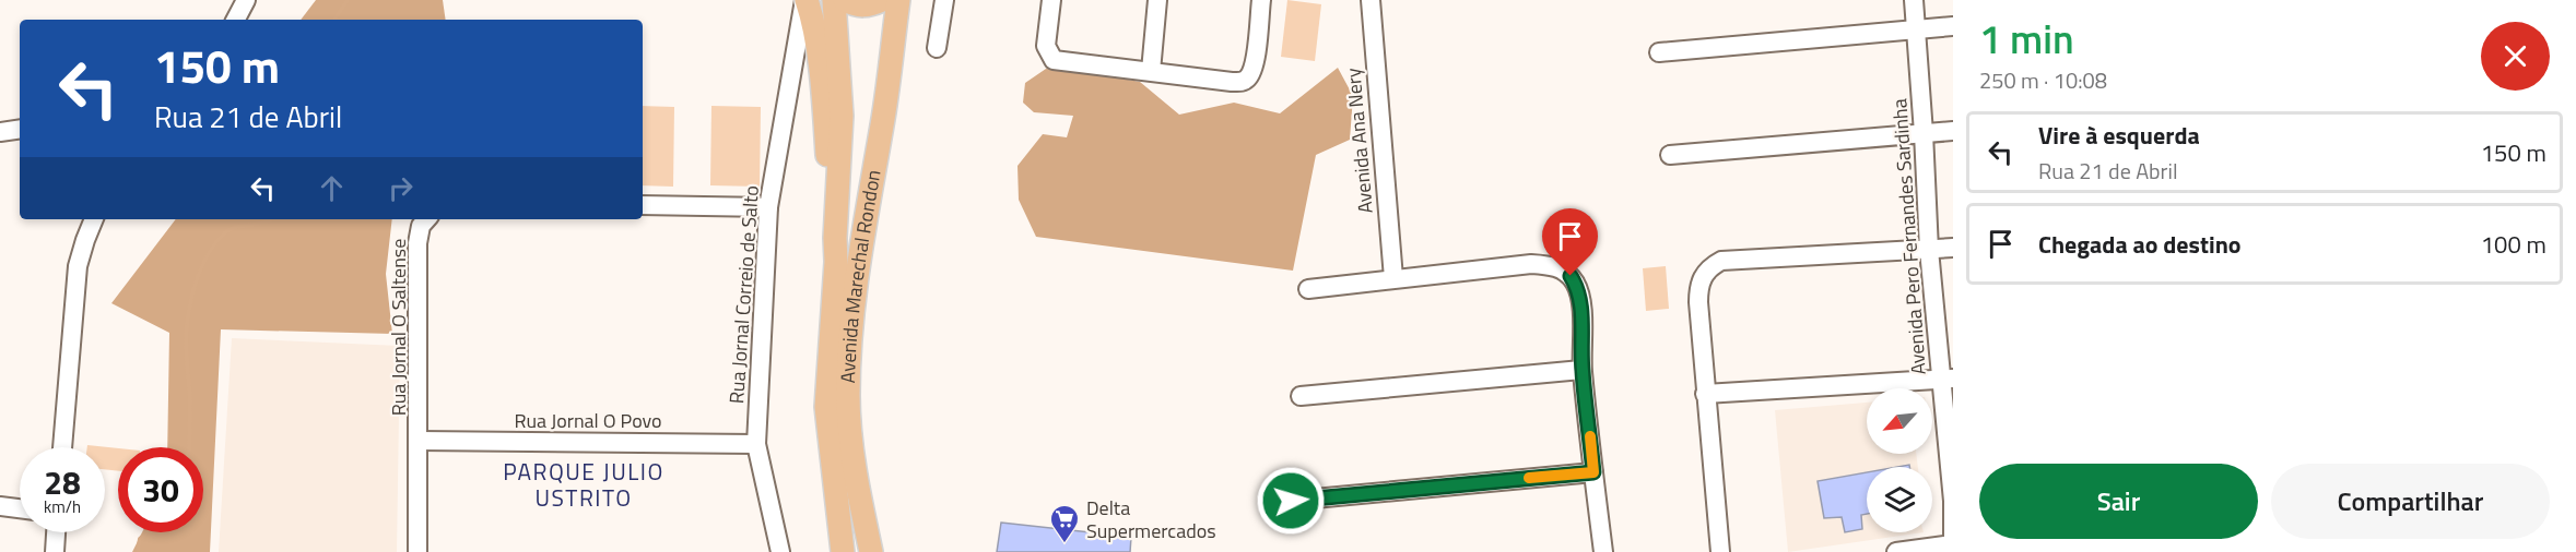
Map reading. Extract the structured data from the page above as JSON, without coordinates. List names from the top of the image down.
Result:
{
  "streets": {
    "main road": ["Avenida Marechal Rondon"],
    "street": [
      "Avenida Ana Nery",
      "Avenida Pero Fernandes Sardinha",
      "Rua Jornal Correio de Salto",
      "Rua Jornal O Saltense",
      "Rua Jornal O Povo"
    ]
  },
  "crossings": [
    ["Rua Jornal Correio de Salto", "Rua Jornal O Povo"],
    ["Rua Jornal O Saltense", "Rua Jornal O Povo"]
  ],
  "districts": ["PARQUE JULIO USTRITO"],
  "places": {
    "supermarket": ["Delta Supermercados"]
  },
  "north": "bottom left",
  "page": {
    "heading": ["1 min", "250 m · 10:08"],
    "turn": ["150 m", "Rua 21 de Abril"],
    "list": [
      {
        "name": "Vire à esquerda",
        "note": "Rua 21 de Abril",
        "value": "150 m"
      },
      {
        "name": "Chegada ao destino",
        "value": "100 m"
      }
    ],
    "speed": "28 km/h",
    "limit": "30",
    "buttons": ["Sair", "Compartilhar"]
  }
}
